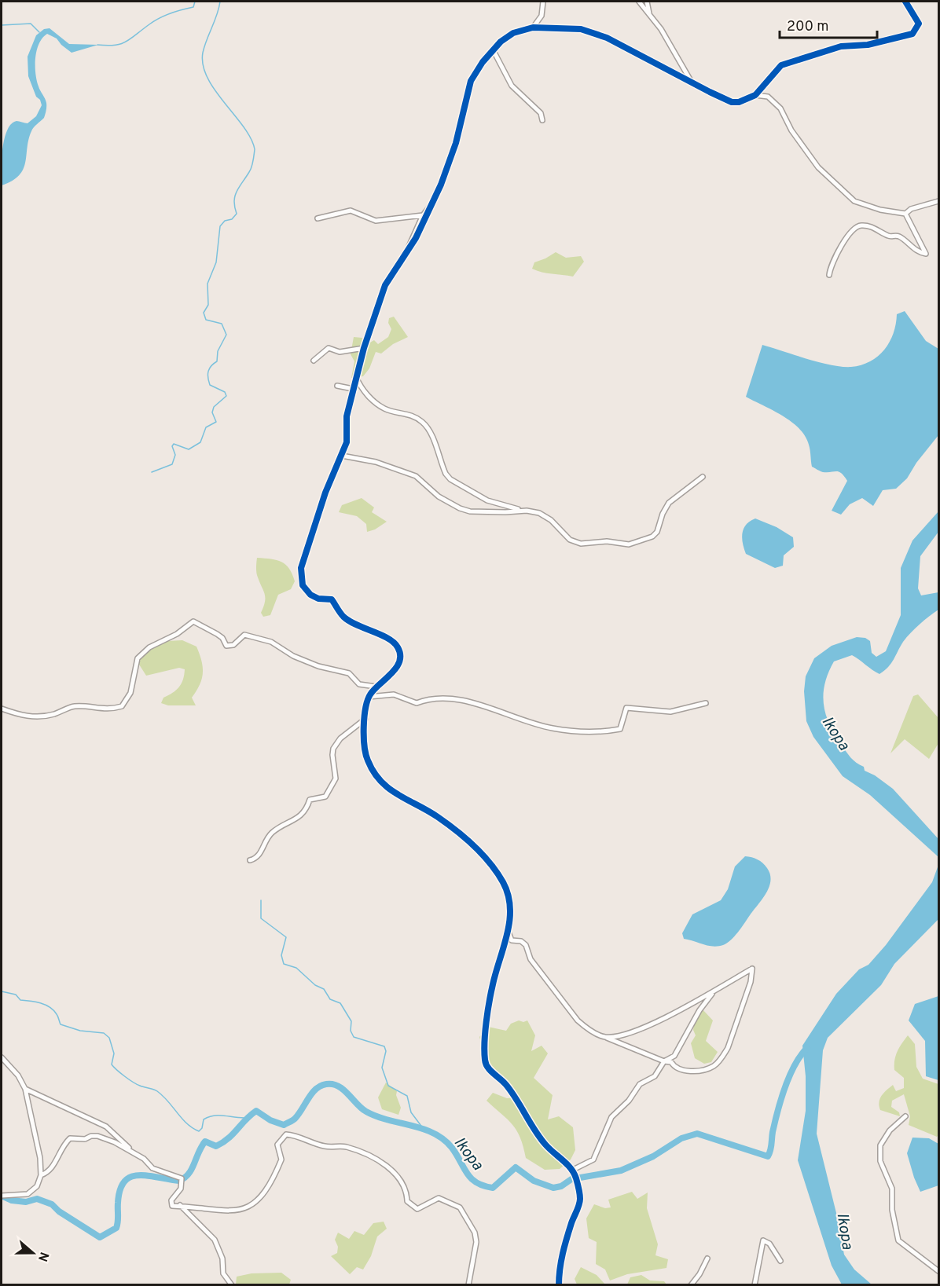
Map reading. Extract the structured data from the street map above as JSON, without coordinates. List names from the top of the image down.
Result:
{
  "water": ["Ikopa"],
  "scale_bar": "200 m",
  "north": "right"
}
